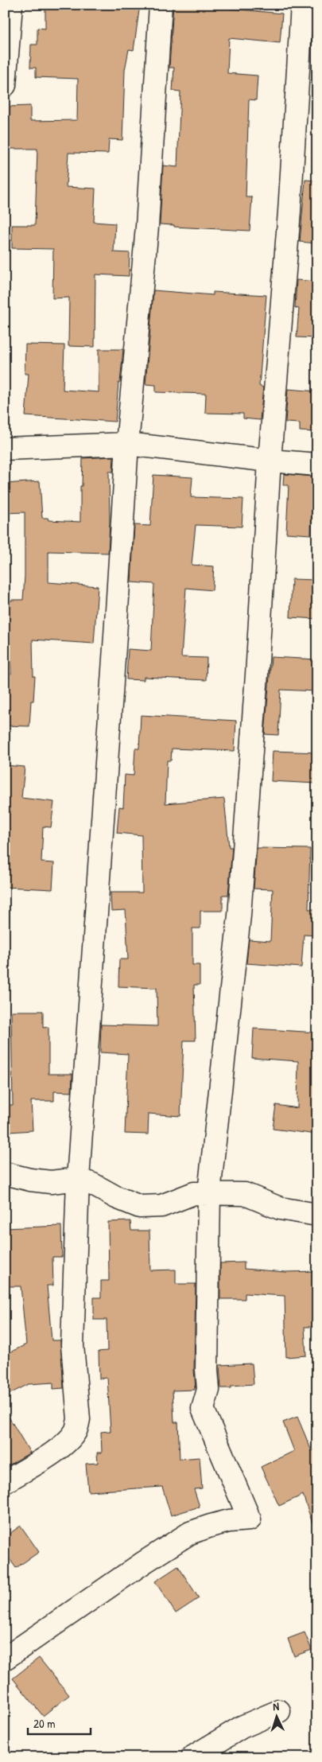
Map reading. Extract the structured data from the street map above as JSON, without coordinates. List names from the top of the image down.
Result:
{
  "scale_bar": "20 m",
  "north": "top"
}
